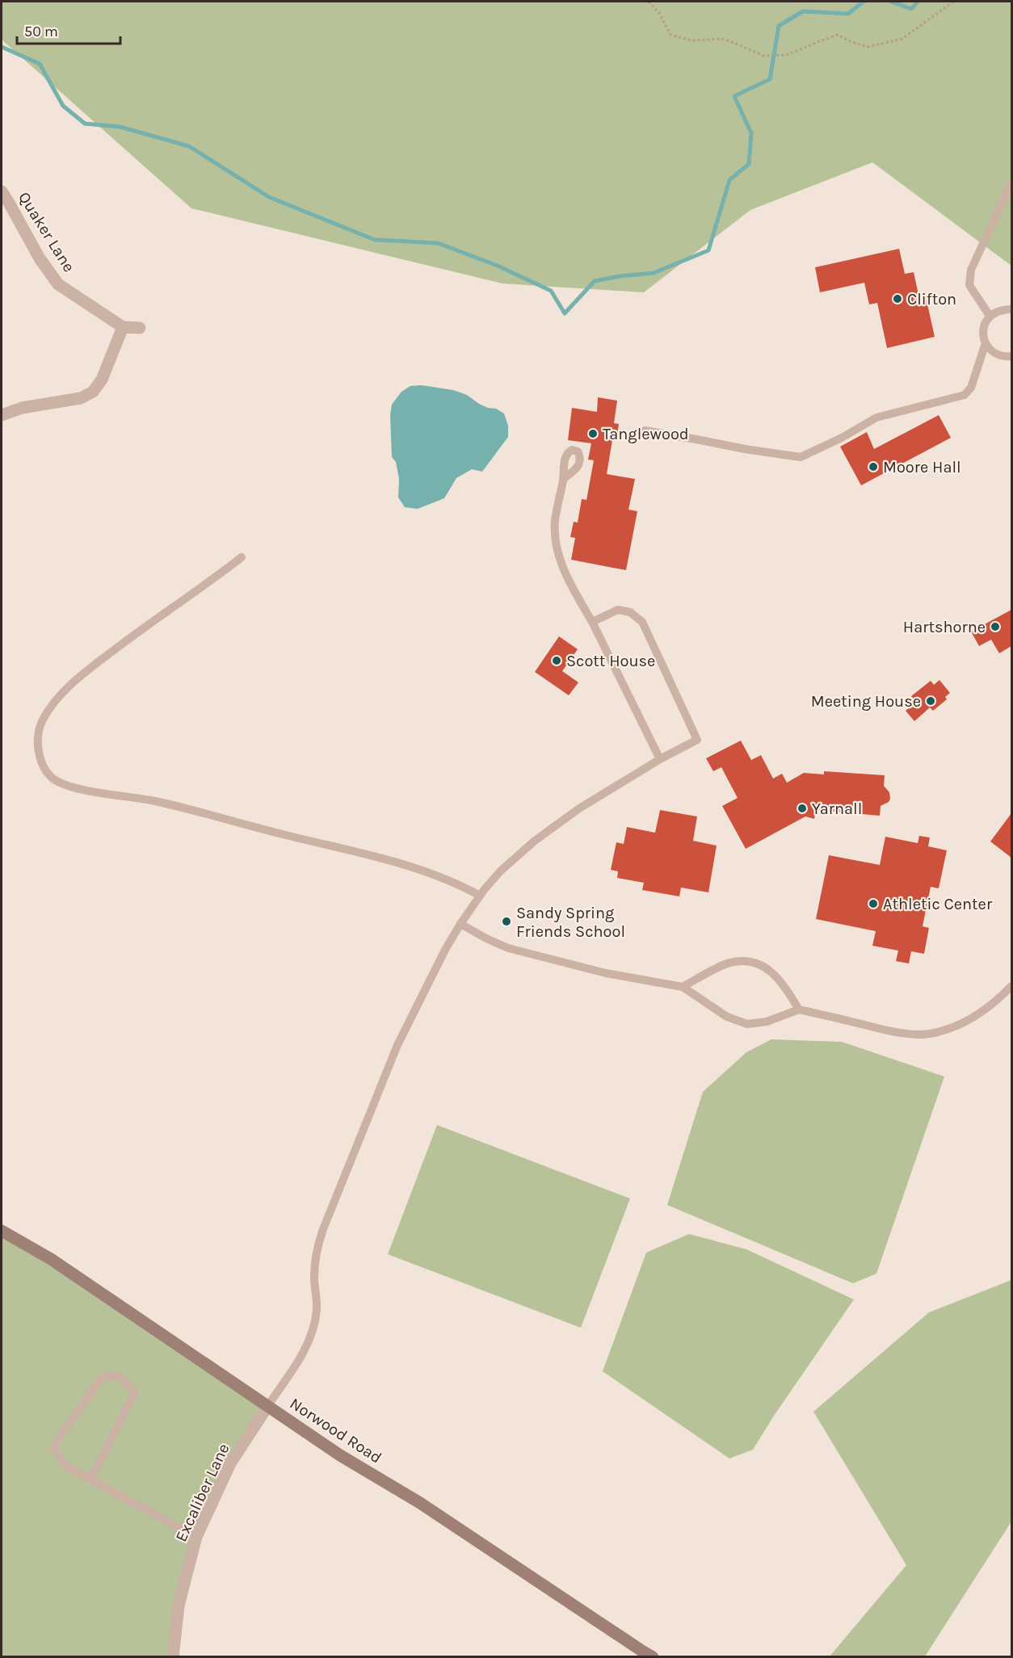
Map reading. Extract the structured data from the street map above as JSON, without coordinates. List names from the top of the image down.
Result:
{
  "streets": {
    "main road": ["Norwood Road"],
    "street": ["Quaker Lane", "Excaliber Lane"]
  },
  "crossings": [
    ["Norwood Road", "Excaliber Lane"]
  ],
  "places": [
    "Clifton",
    "Tanglewood",
    "Moore Hall",
    "Hartshorne",
    "Scott House",
    "Meeting House",
    "Yarnall",
    "Athletic Center",
    "Sandy Spring Friends School"
  ],
  "scale_bar": "50 m"
}
